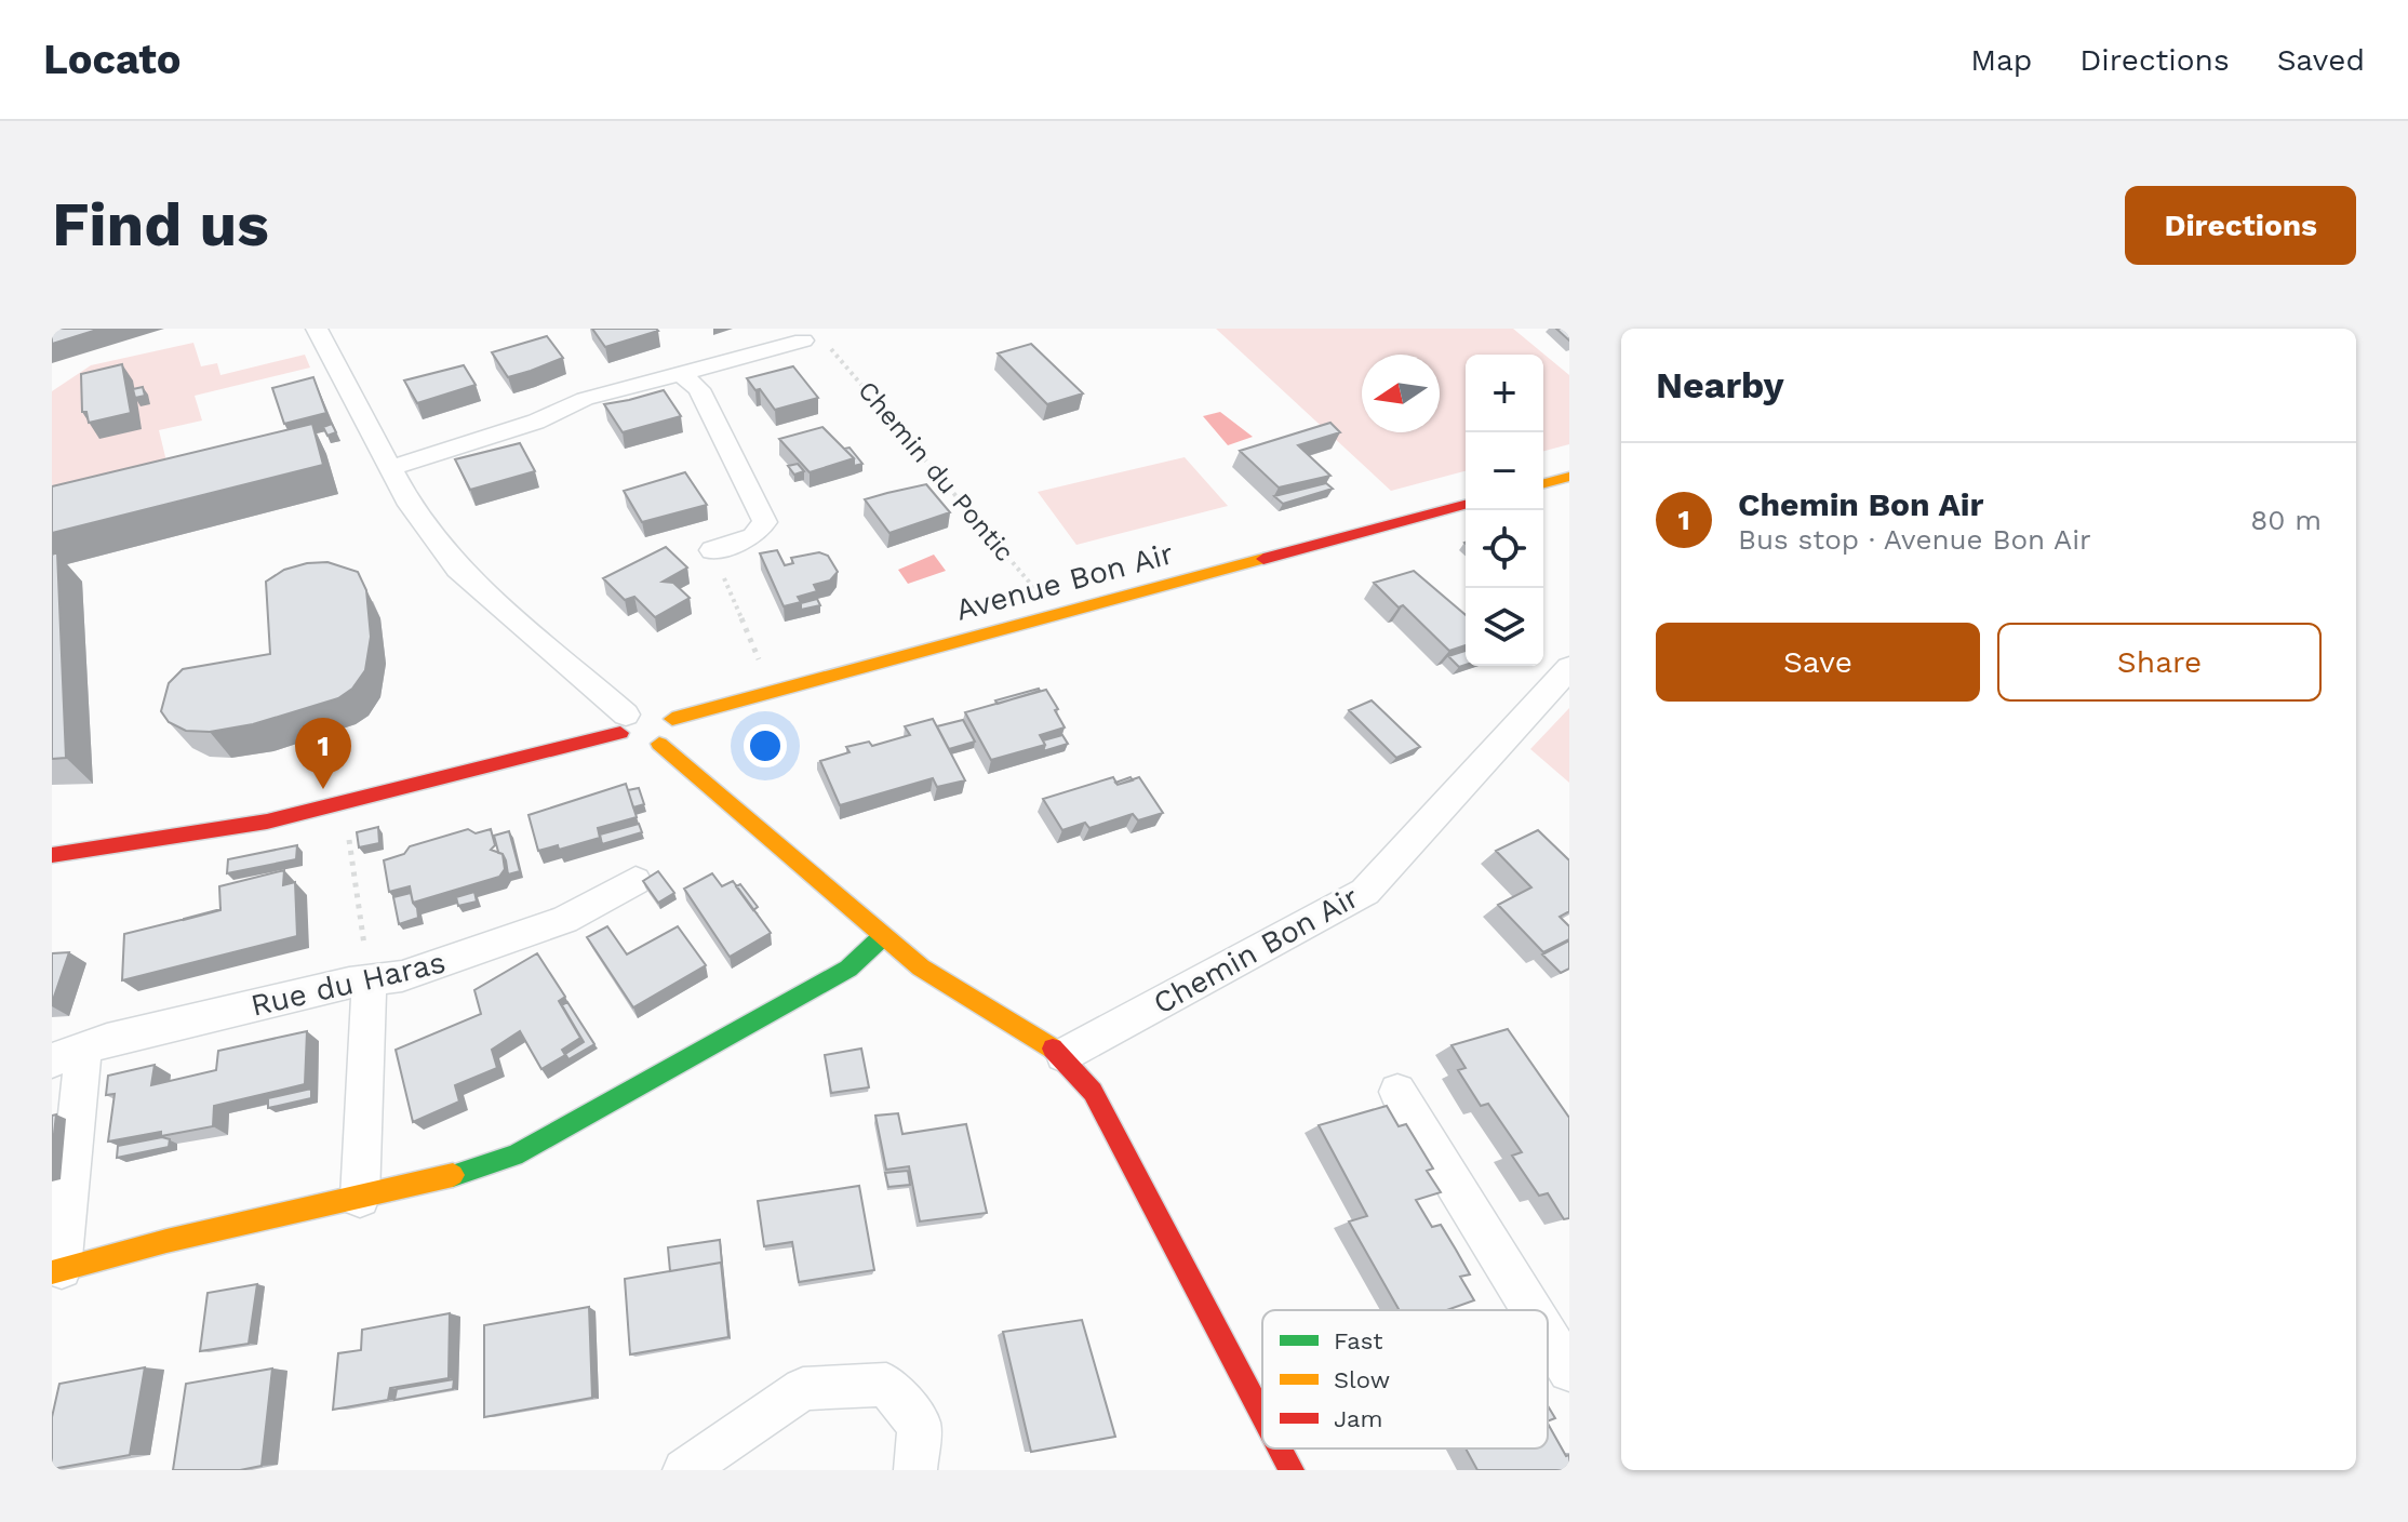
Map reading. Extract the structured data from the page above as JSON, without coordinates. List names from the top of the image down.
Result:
{
  "streets": {
    "main road": ["Avenue Bon Air"],
    "street": ["Chemin Bon Air", "Rue du Haras"],
    "path": ["Chemin du Pontic"]
  },
  "crossings": [
    ["Chemin du Pontic", "Avenue Bon Air"]
  ],
  "legend": ["Fast", "Slow", "Jam"],
  "north": "left",
  "page": {
    "header": "Locato",
    "nav": ["Map", "Directions", "Saved"],
    "buttons": [
      "Directions",
      ["Save", "Share"]
    ],
    "title": "Find us",
    "heading": "Nearby",
    "map_buttons": ["+", "−"],
    "list": [
      {
        "mark": "1",
        "name": "Chemin Bon Air",
        "note": "Bus stop · Avenue Bon Air",
        "value": "80 m"
      }
    ],
    "pins": "1"
  }
}
